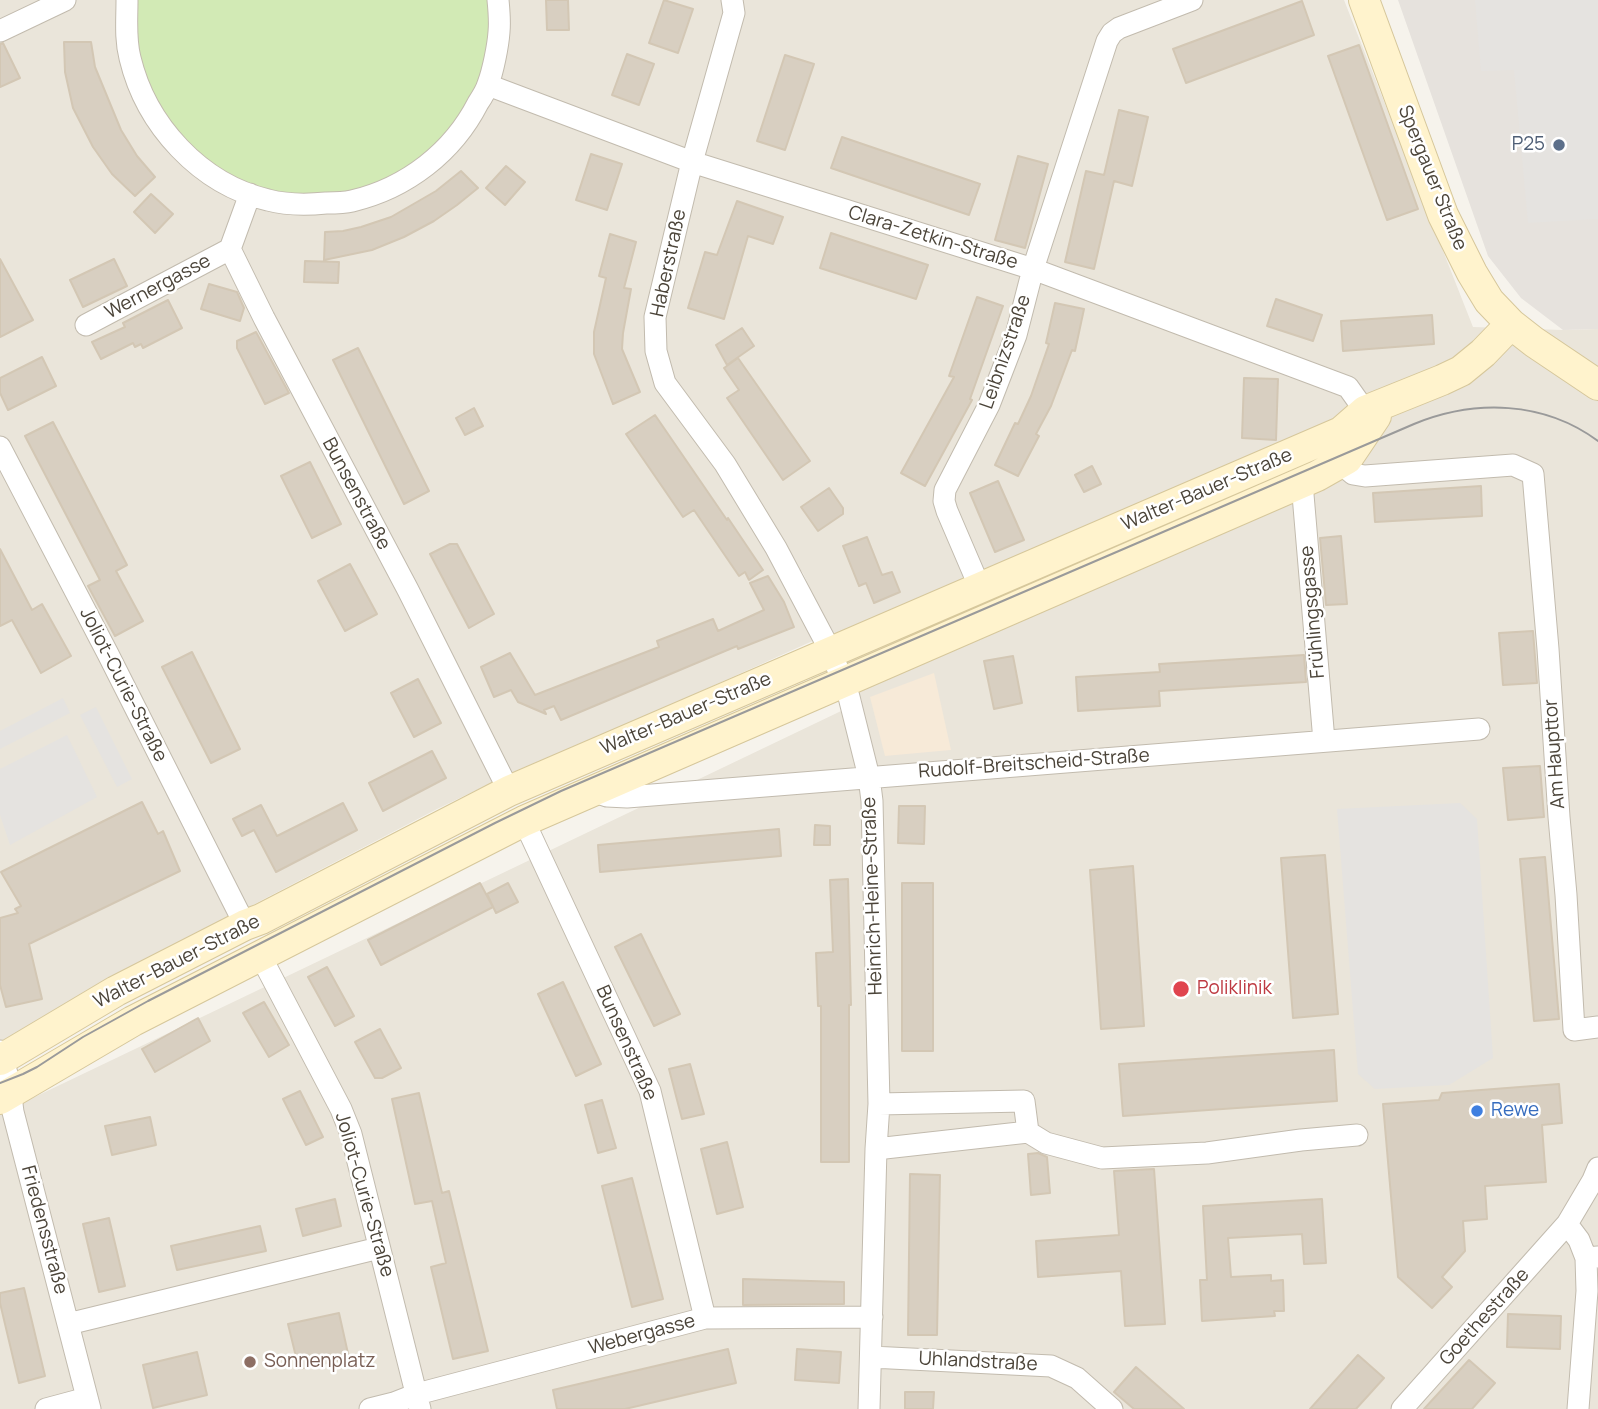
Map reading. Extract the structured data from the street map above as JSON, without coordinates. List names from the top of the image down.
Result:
{
  "streets": {
    "street": [
      "Spergauer Straße",
      "Clara-Zetkin-Straße",
      "Haberstraße",
      "Wernergasse",
      "Leibnizstraße",
      "Walter-Bauer-Straße",
      "Bunsenstraße",
      "Frühlingsgasse",
      "Joliot-Curie-Straße",
      "Am Haupttor",
      "Rudolf-Breitscheid-Straße",
      "Heinrich-Heine-Straße",
      "Friedensstraße",
      "Goethestraße",
      "Webergasse",
      "Uhlandstraße"
    ]
  },
  "crossings": [
    ["Spergauer Straße", "Walter-Bauer-Straße"],
    ["Clara-Zetkin-Straße", "Haberstraße"],
    ["Clara-Zetkin-Straße", "Leibnizstraße"],
    ["Clara-Zetkin-Straße", "Walter-Bauer-Straße"],
    ["Haberstraße", "Walter-Bauer-Straße"],
    ["Haberstraße", "Heinrich-Heine-Straße"],
    ["Wernergasse", "Bunsenstraße"],
    ["Leibnizstraße", "Walter-Bauer-Straße"],
    ["Walter-Bauer-Straße", "Bunsenstraße"],
    ["Walter-Bauer-Straße", "Frühlingsgasse"],
    ["Walter-Bauer-Straße", "Joliot-Curie-Straße"],
    ["Walter-Bauer-Straße", "Am Haupttor"],
    ["Walter-Bauer-Straße", "Rudolf-Breitscheid-Straße"],
    ["Walter-Bauer-Straße", "Heinrich-Heine-Straße"],
    ["Walter-Bauer-Straße", "Friedensstraße"],
    ["Bunsenstraße", "Webergasse"],
    ["Frühlingsgasse", "Rudolf-Breitscheid-Straße"],
    ["Joliot-Curie-Straße", "Webergasse"],
    ["Rudolf-Breitscheid-Straße", "Heinrich-Heine-Straße"],
    ["Heinrich-Heine-Straße", "Webergasse"],
    ["Heinrich-Heine-Straße", "Uhlandstraße"]
  ],
  "places": [
    "P25",
    "Poliklinik",
    "Rewe",
    "Sonnenplatz"
  ]
}
